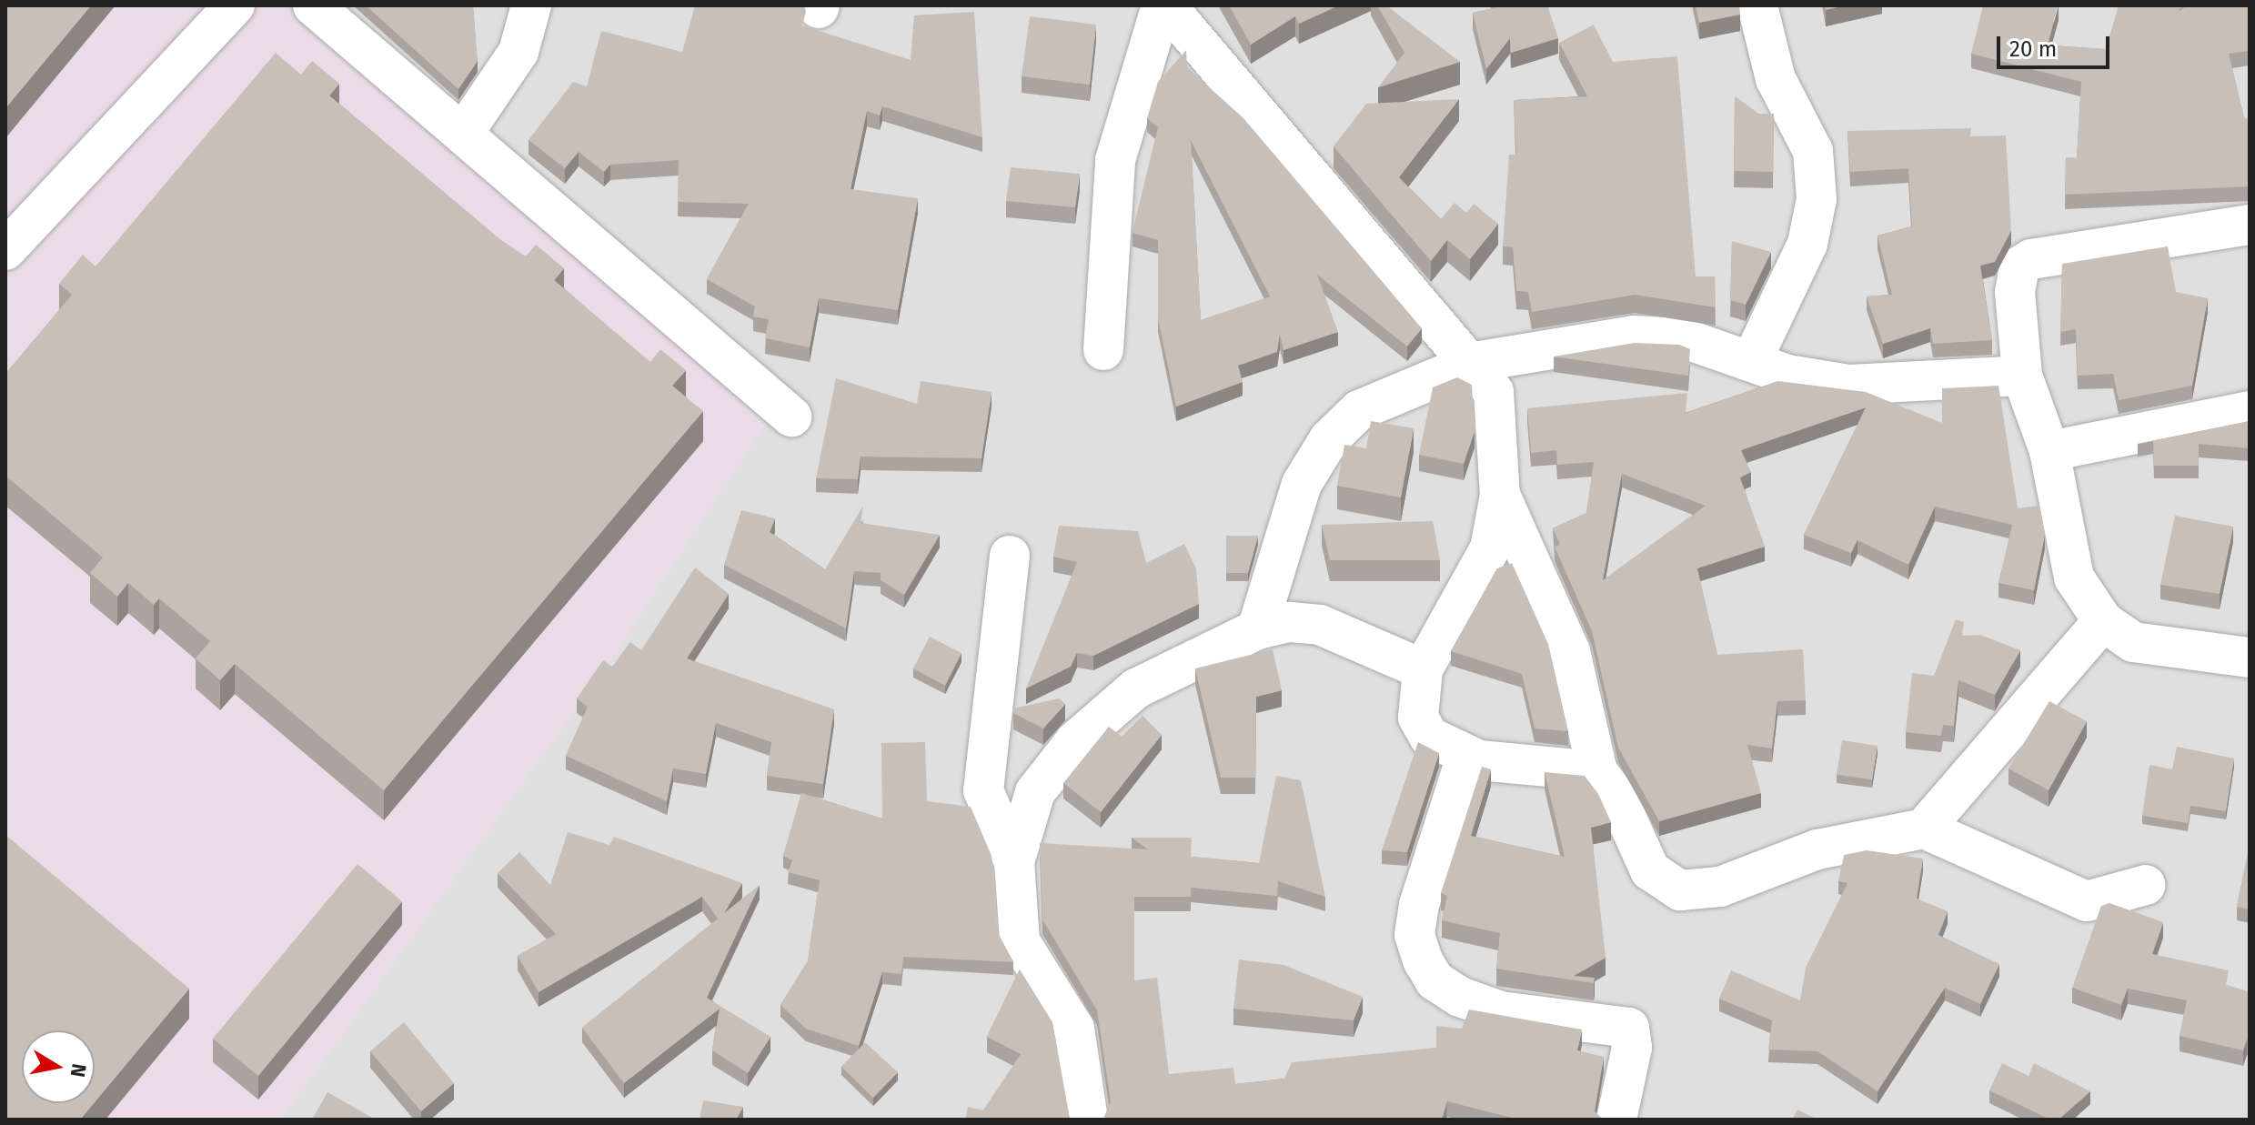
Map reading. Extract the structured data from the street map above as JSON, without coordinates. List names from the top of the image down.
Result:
{
  "scale_bar": "20 m",
  "north": "right"
}
